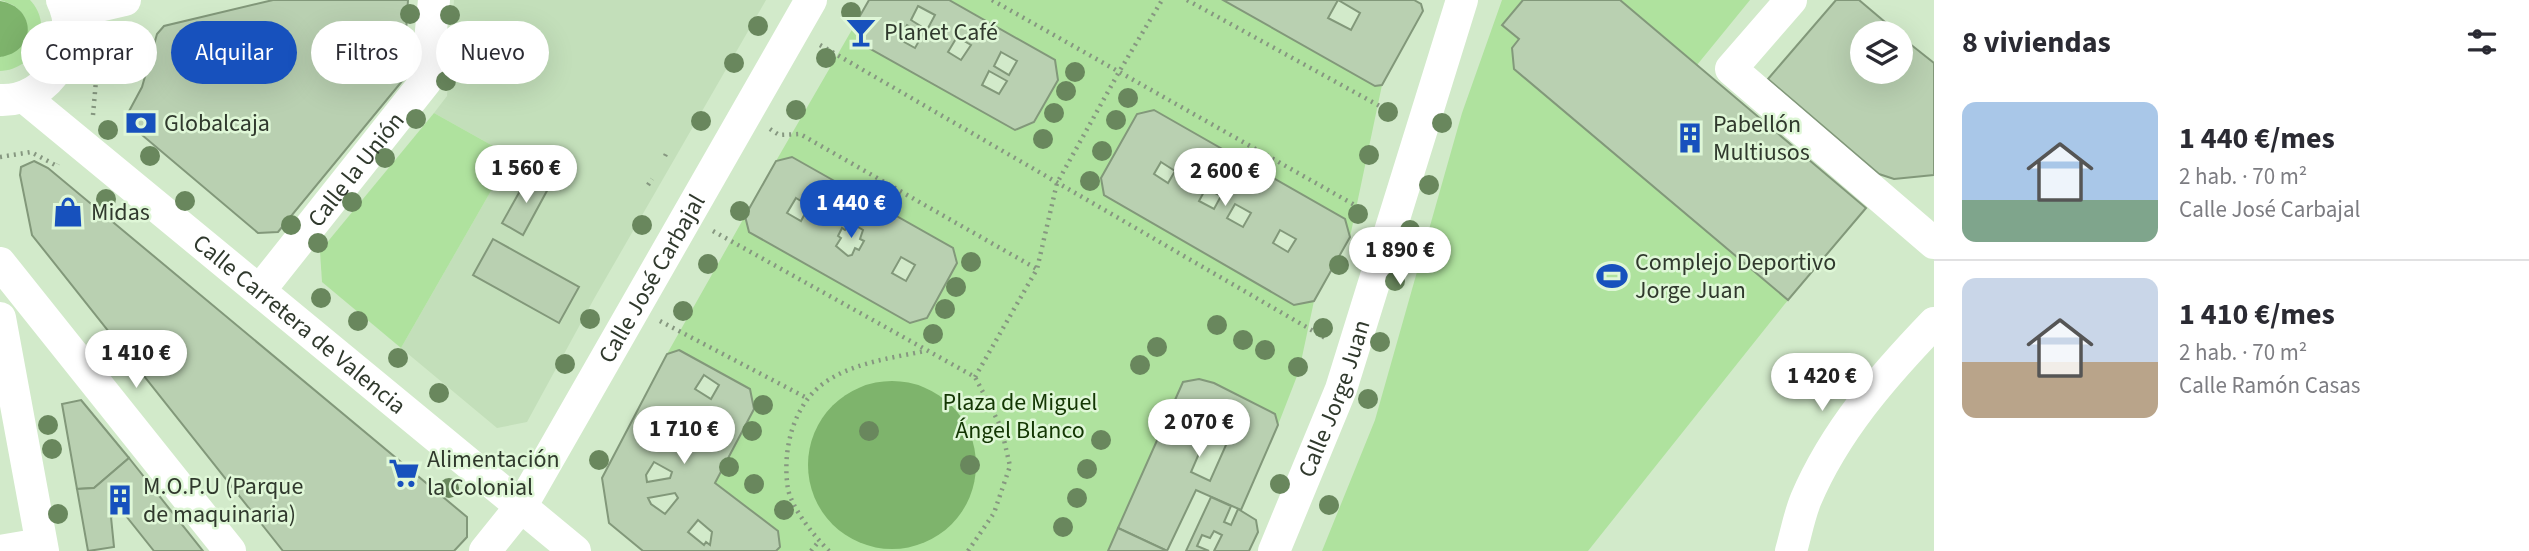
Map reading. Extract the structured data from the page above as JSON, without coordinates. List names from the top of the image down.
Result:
{
  "streets": {
    "street": [
      "Calle la Unión",
      "Calle José Carbajal",
      "Calle Carretera de Valencia",
      "Calle Jorge Juan"
    ]
  },
  "crossings": [
    ["Calle la Unión", "Calle Carretera de Valencia"],
    ["Calle José Carbajal", "Calle Carretera de Valencia"]
  ],
  "parks": ["Plaza de Miguel Ángel Blanco"],
  "places": {
    "bar": ["Planet Café"],
    "bank": ["Globalcaja"],
    "building": ["Pabellón Multiusos", "M.O.P.U (Parque de maquinaria)"],
    "shop": ["Midas"],
    "sports": ["Complejo Deportivo Jorge Juan"],
    "supermarket": ["Alimentación la Colonial"]
  },
  "page": {
    "heading": "8 viviendas",
    "chip": [
      "Comprar",
      "Alquilar",
      "Filtros",
      "Nuevo"
    ],
    "list": [
      {
        "name": "1 440 €/mes",
        "note": "2 hab. · 70 m² · Calle José Carbajal"
      },
      {
        "name": "1 410 €/mes",
        "note": "2 hab. · 70 m² · Calle Ramón Casas"
      }
    ],
    "price": [
      "1 560 €",
      "2 600 €",
      "1 440 €",
      "1 890 €",
      "1 410 €",
      "1 420 €",
      "2 070 €",
      "1 710 €"
    ]
  }
}
